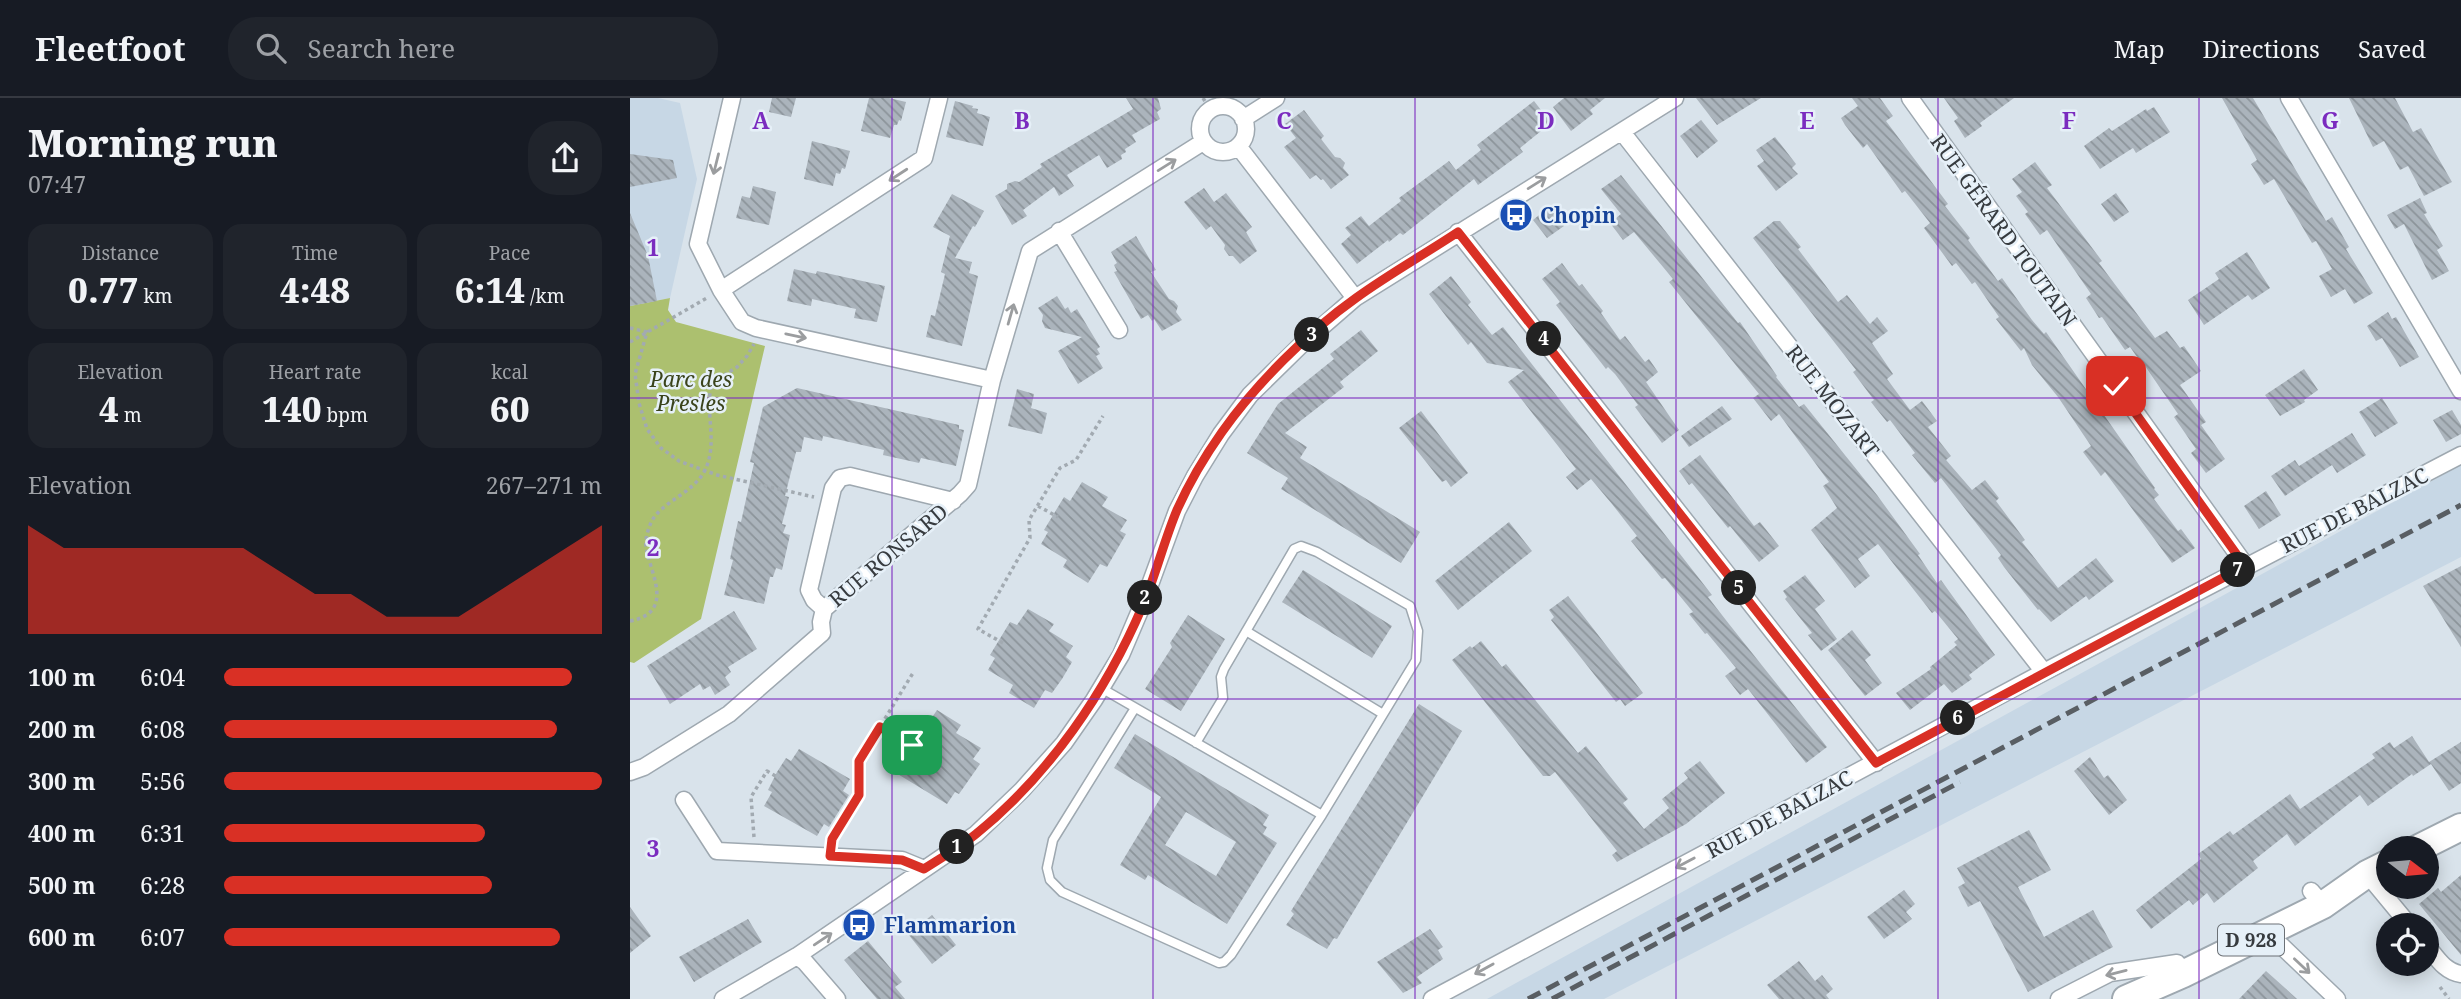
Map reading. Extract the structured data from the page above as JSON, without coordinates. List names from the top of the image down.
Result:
{
  "streets": {
    "main road": ["D 928"],
    "street": [
      "RUE GÉRARD TOUTAIN",
      "RUE MOZART",
      "RUE DE BALZAC",
      "RUE RONSARD"
    ]
  },
  "crossings": [
    ["RUE GÉRARD TOUTAIN", "RUE DE BALZAC"],
    ["RUE MOZART", "RUE DE BALZAC"]
  ],
  "one_way": ["RUE DE BALZAC"],
  "parks": ["Parc des Presles"],
  "places": {
    "bus stop": ["Chopin", "Flammarion"]
  },
  "north": "right",
  "page": {
    "header": "Fleetfoot",
    "search": "Search here",
    "nav": ["Map", "Directions", "Saved"],
    "heading": ["Morning run", "07:47"],
    "stats": [
      ["Distance", "0.77 km"],
      ["Time", "4:48"],
      ["Pace", "6:14 /km"],
      ["Elevation", "4 m"],
      ["Heart rate", "140 bpm"],
      ["kcal", "60"]
    ],
    "pins": [
      "3",
      "4",
      "7",
      "5",
      "2",
      "6",
      "1"
    ],
    "chart": ["Elevation", "267–271 m"],
    "list": [
      {
        "name": "100 m",
        "note": "6:04"
      },
      {
        "name": "200 m",
        "note": "6:08"
      },
      {
        "name": "300 m",
        "note": "5:56"
      },
      {
        "name": "400 m",
        "note": "6:31"
      },
      {
        "name": "500 m",
        "note": "6:28"
      },
      {
        "name": "600 m",
        "note": "6:07"
      }
    ]
  },
  "grid": {
    "columns": [
      "A",
      "B",
      "C",
      "D",
      "E",
      "F",
      "G"
    ],
    "rows": ["1", "2", "3"]
  }
}
